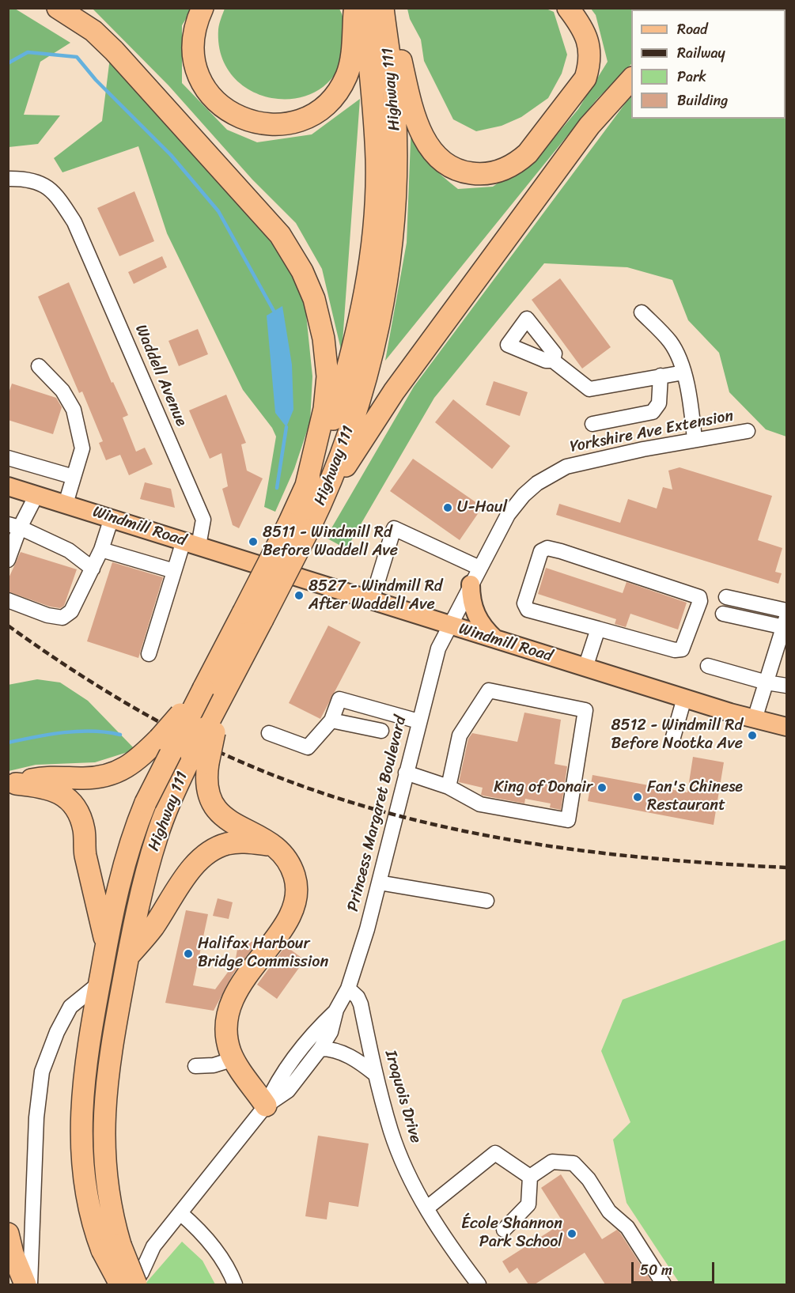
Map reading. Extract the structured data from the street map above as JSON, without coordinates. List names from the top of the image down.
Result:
{
  "streets": {
    "highway": ["Highway 111"],
    "main road": ["Windmill Road"],
    "street": [
      "Waddell Avenue",
      "Yorkshire Ave Extension",
      "Princess Margaret Boulevard",
      "Iroquois Drive"
    ]
  },
  "crossings": [
    ["Waddell Avenue", "Windmill Road"],
    ["Yorkshire Ave Extension", "Windmill Road"],
    ["Yorkshire Ave Extension", "Princess Margaret Boulevard"],
    ["Windmill Road", "Princess Margaret Boulevard"],
    ["Princess Margaret Boulevard", "Iroquois Drive"]
  ],
  "places": [
    "U-Haul",
    "8511 - Windmill Rd Before Waddell Ave",
    "8527 - Windmill Rd After Waddell Ave",
    "8512 - Windmill Rd Before Nootka Ave",
    "King of Donair",
    "Fan's Chinese Restaurant",
    "Halifax Harbour Bridge Commission",
    "École Shannon Park School"
  ],
  "legend": [
    "Road",
    "Railway",
    "Park",
    "Building"
  ],
  "scale_bar": "50 m"
}
